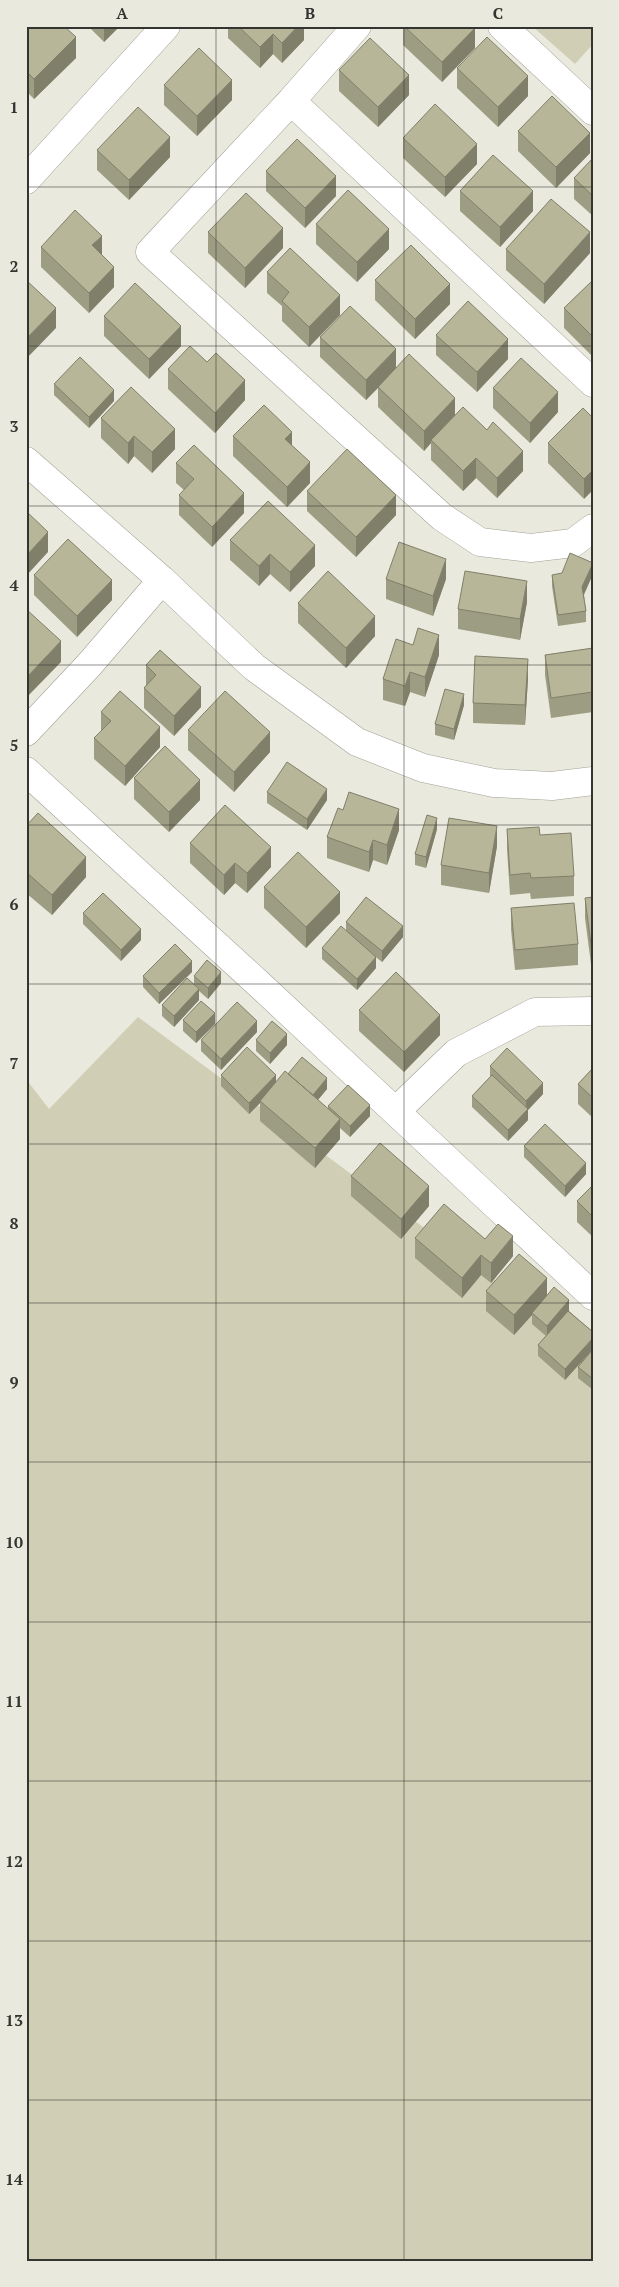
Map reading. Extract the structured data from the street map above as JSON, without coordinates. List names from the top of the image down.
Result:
{
  "grid": {
    "columns": ["A", "B", "C"],
    "rows": [
      "1",
      "2",
      "3",
      "4",
      "5",
      "6",
      "7",
      "8",
      "9",
      "10",
      "11",
      "12",
      "13",
      "14"
    ]
  }
}
